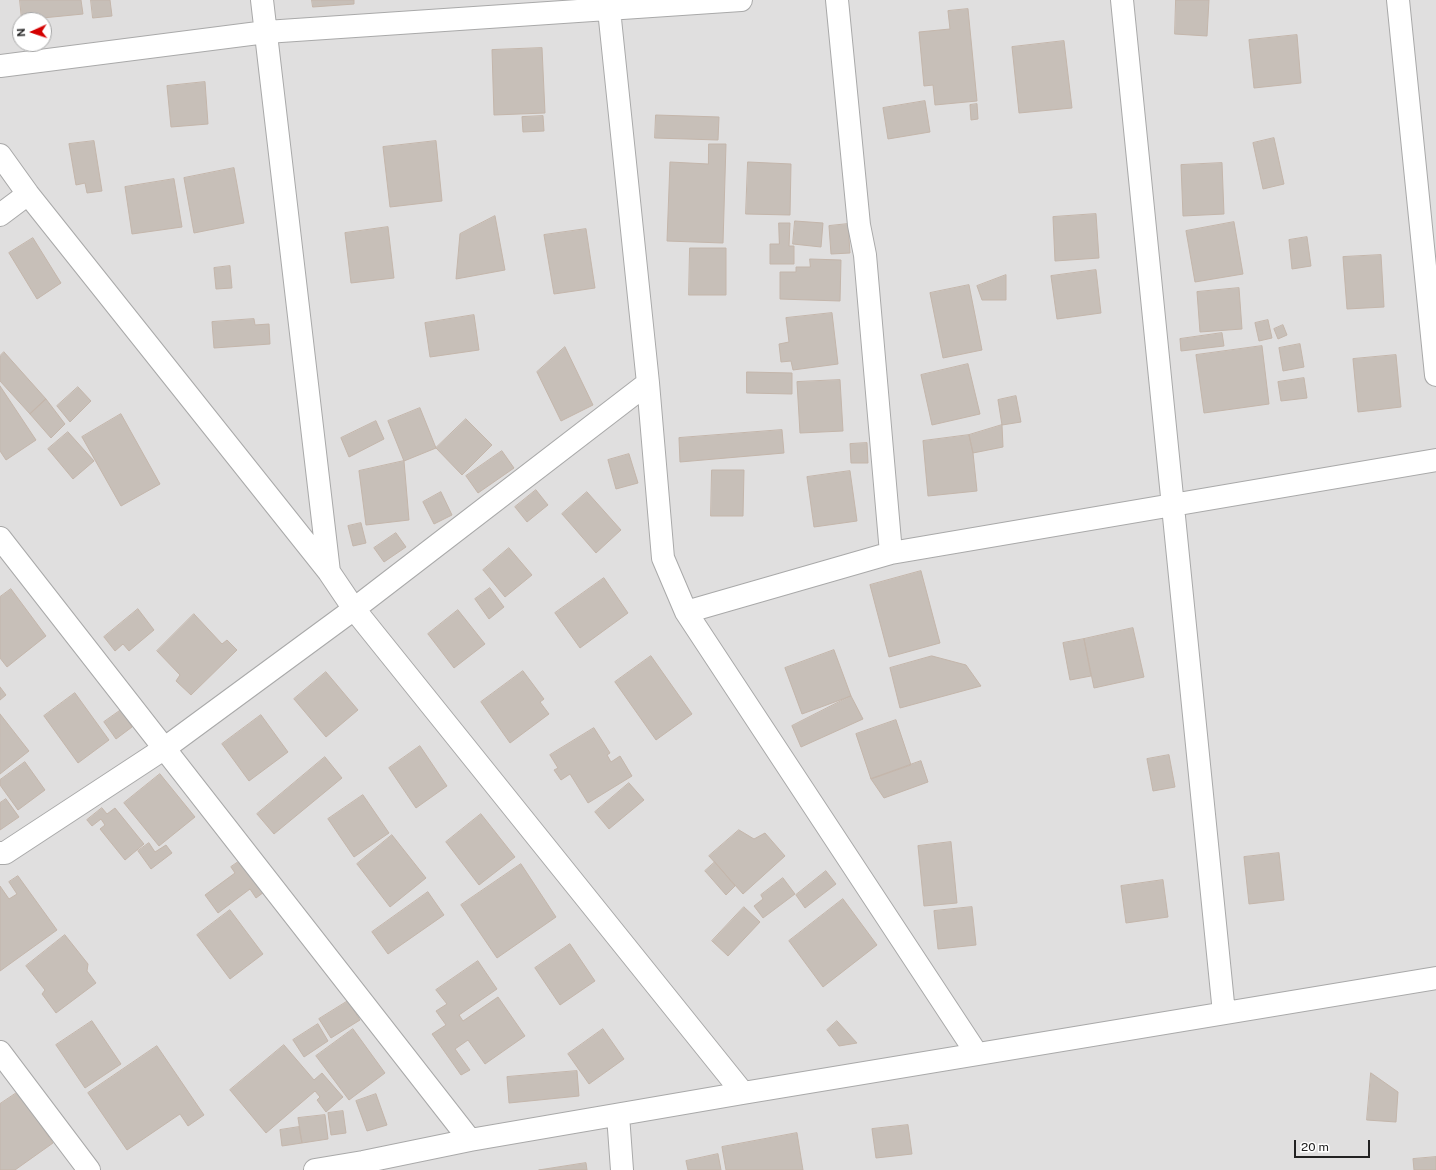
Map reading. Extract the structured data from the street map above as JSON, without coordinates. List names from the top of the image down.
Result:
{
  "scale_bar": "20 m",
  "north": "left"
}
